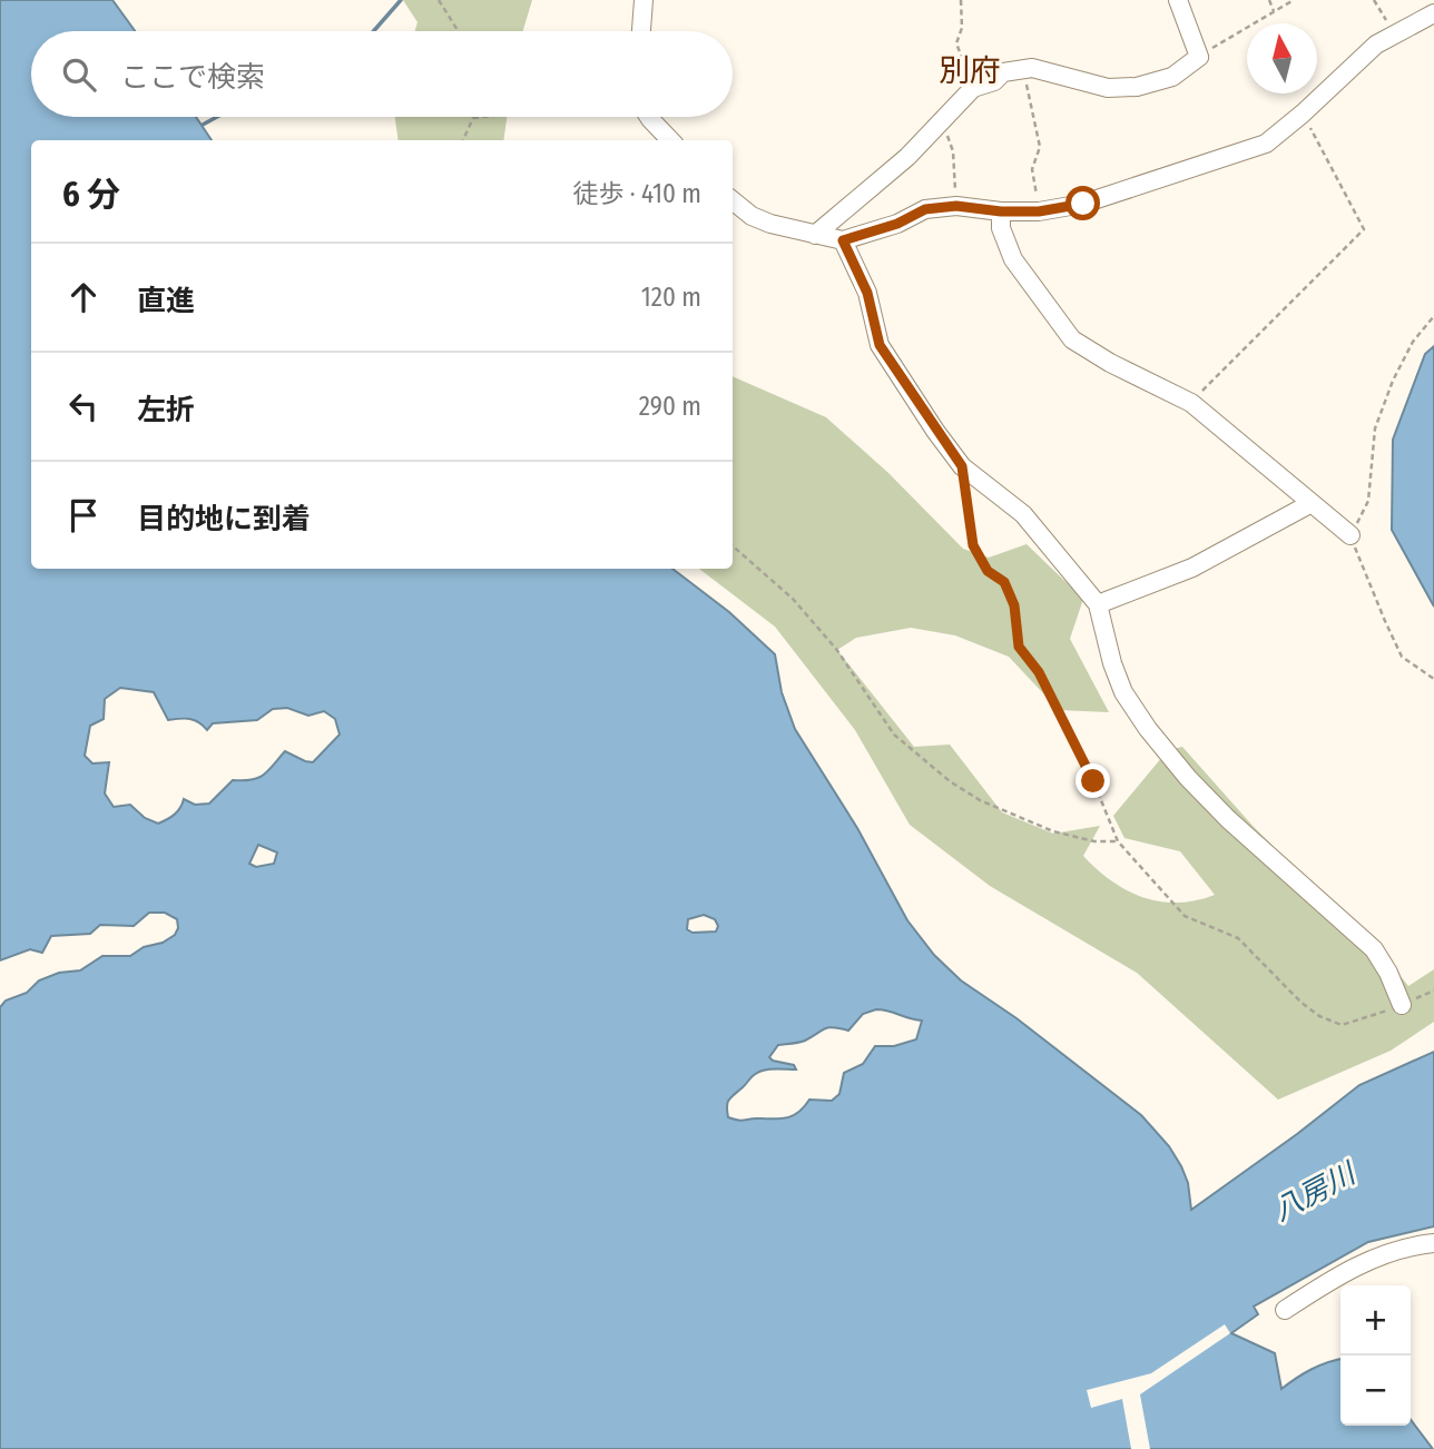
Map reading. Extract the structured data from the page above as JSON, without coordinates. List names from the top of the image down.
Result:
{
  "districts": ["別府"],
  "water": ["八房川"],
  "north": "top",
  "page": {
    "search": "ここで検索",
    "heading": ["6 分", "徒歩 · 410 m"],
    "list": [
      ["直進", "120 m"],
      ["左折", "290 m"],
      "目的地に到着"
    ],
    "map_buttons": ["+", "−"]
  }
}
